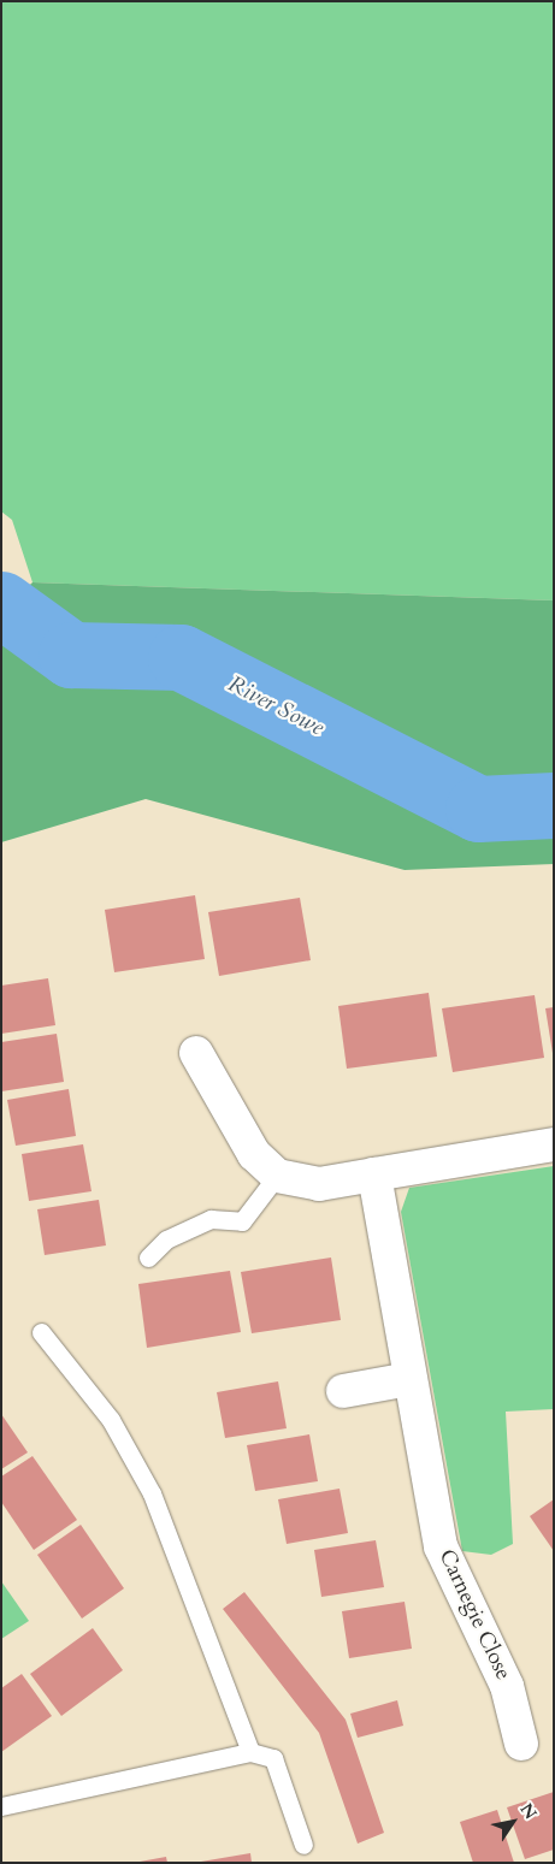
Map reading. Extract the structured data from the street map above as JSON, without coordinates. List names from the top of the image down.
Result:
{
  "streets": {
    "street": ["Carnegie Close"]
  },
  "water": ["River Sowe"],
  "north": "top right"
}
